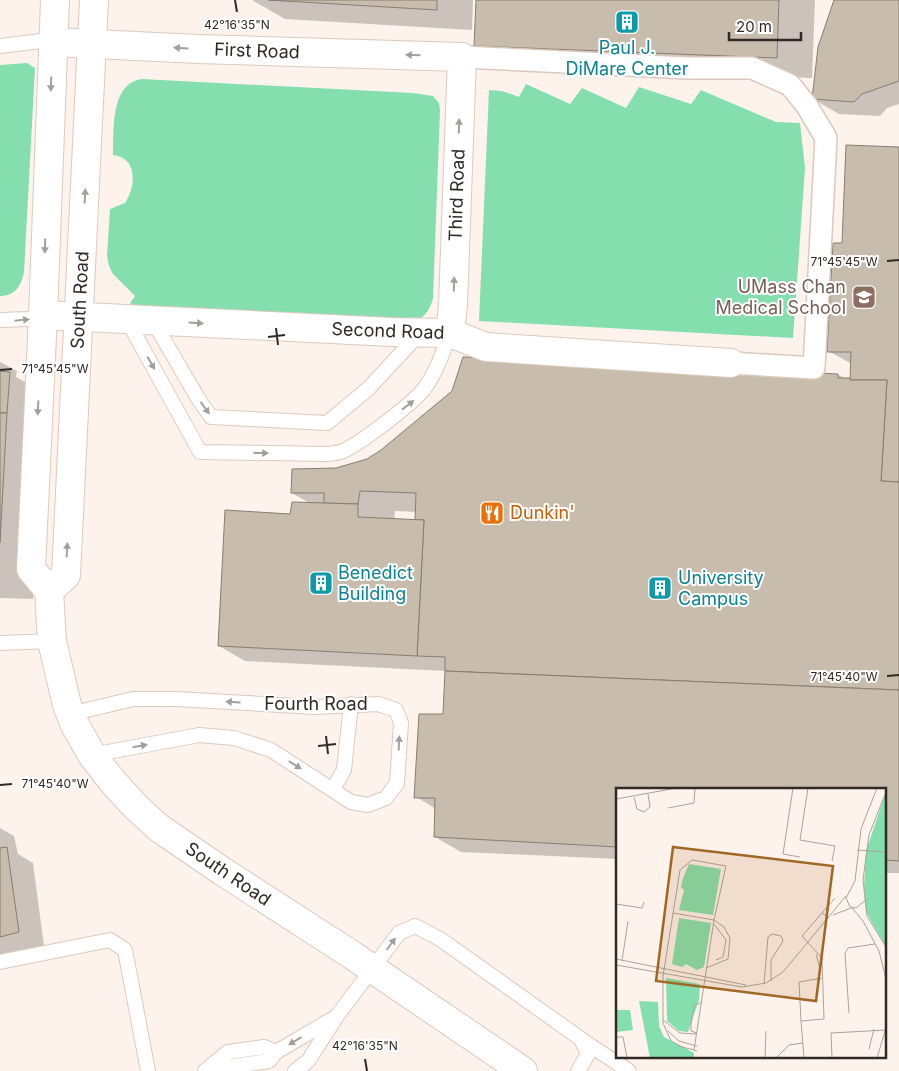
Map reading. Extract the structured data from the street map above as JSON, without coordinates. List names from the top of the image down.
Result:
{
  "streets": {
    "street": [
      "First Road",
      "Third Road",
      "South Road",
      "Second Road"
    ],
    "lane": ["Fourth Road"]
  },
  "crossings": [
    ["First Road", "Third Road"],
    ["First Road", "South Road"],
    ["Third Road", "Second Road"],
    ["South Road", "Second Road"],
    ["South Road", "Fourth Road"]
  ],
  "one_way": ["First Road", "Third Road", "Second Road"],
  "places": {
    "building": ["Paul J. DiMare Center", "Benedict Building", "University Campus"],
    "school or university": ["UMass Chan Medical School"],
    "restaurant": ["Dunkin'"]
  },
  "scale_bar": "20 m",
  "coordinates": ["42°16'35\"N", "71°45'45\"W", "71°45'40\"W"]
}
